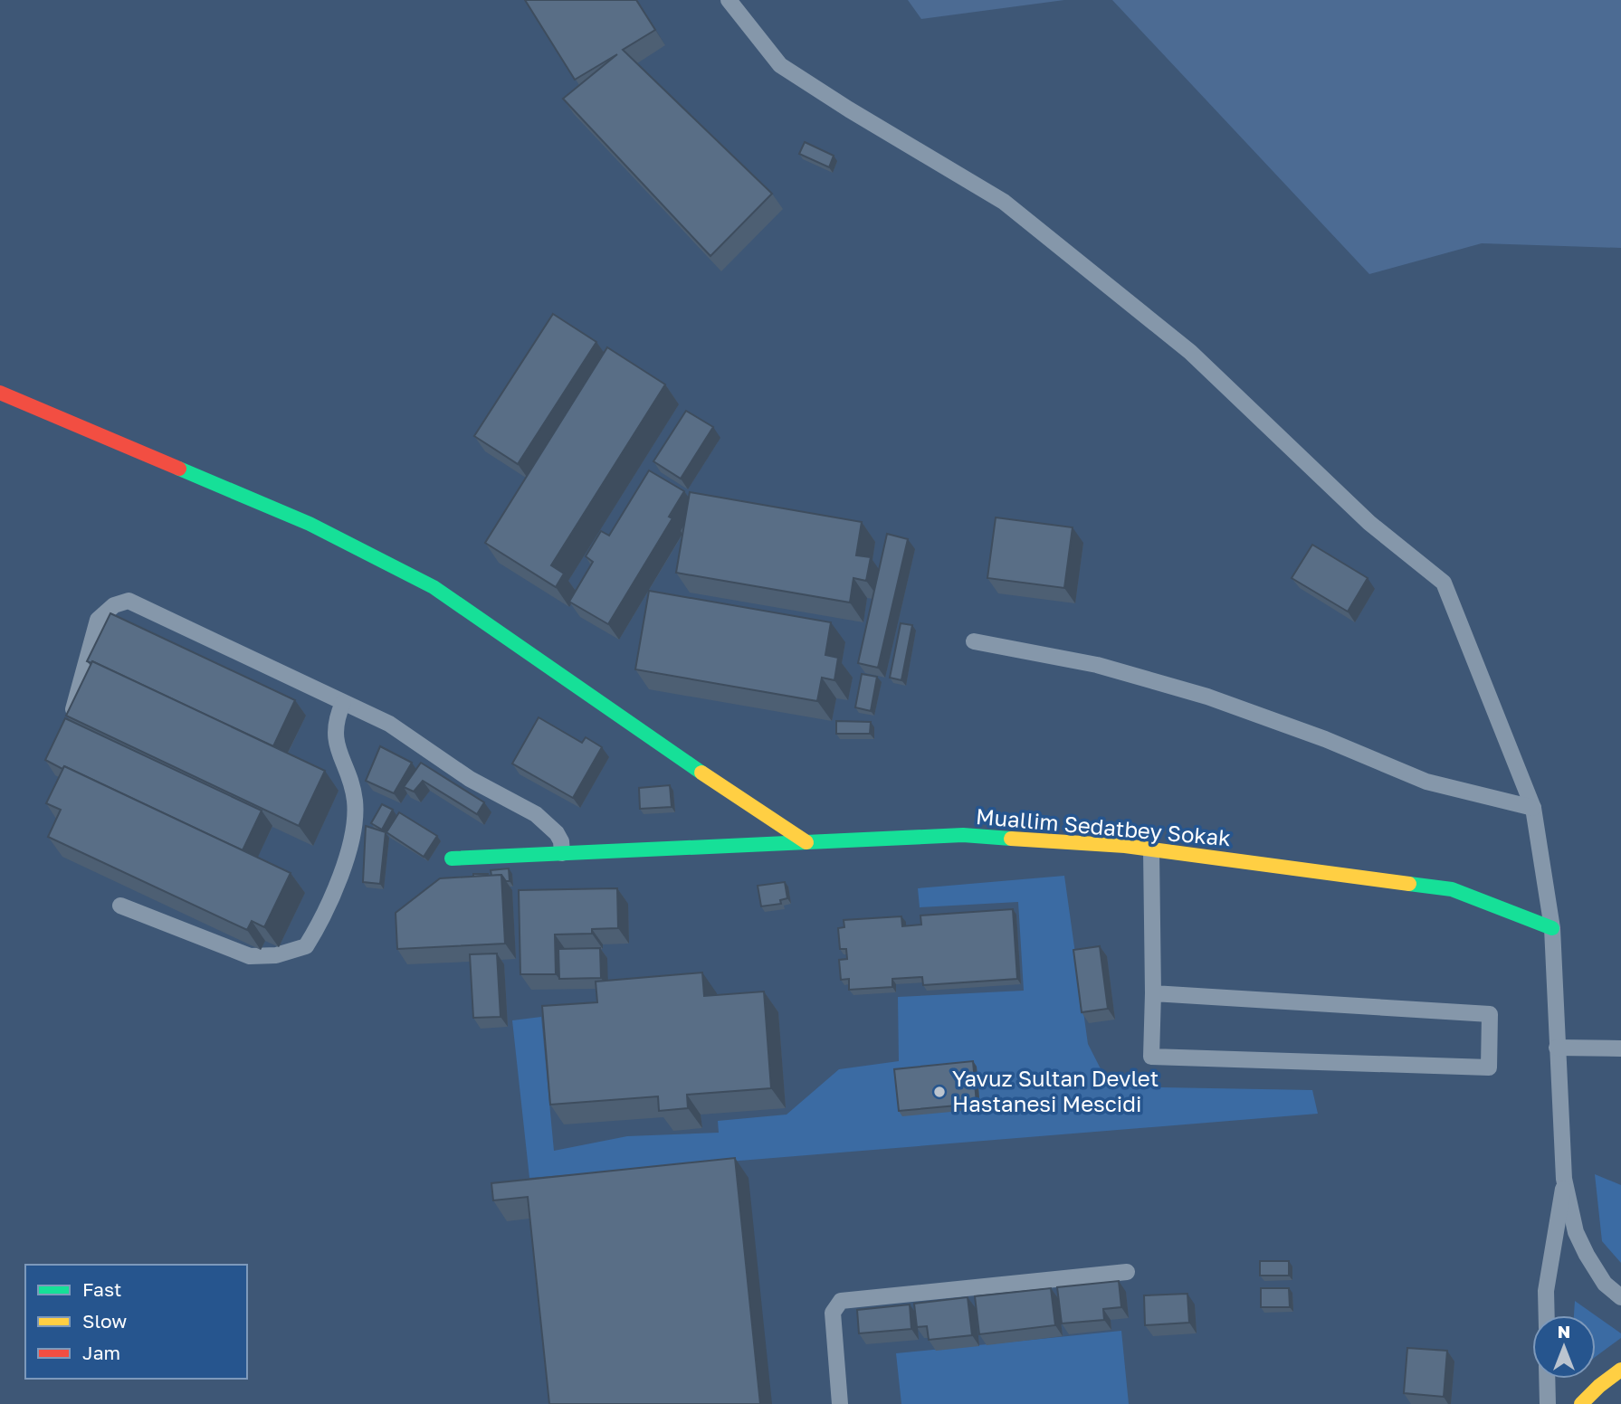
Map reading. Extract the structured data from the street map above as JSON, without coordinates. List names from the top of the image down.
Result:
{
  "streets": {
    "street": ["Muallim Sedatbey Sokak"]
  },
  "places": ["Yavuz Sultan Devlet Hastanesi Mescidi"],
  "legend": ["Fast", "Slow", "Jam"],
  "north": "top"
}
